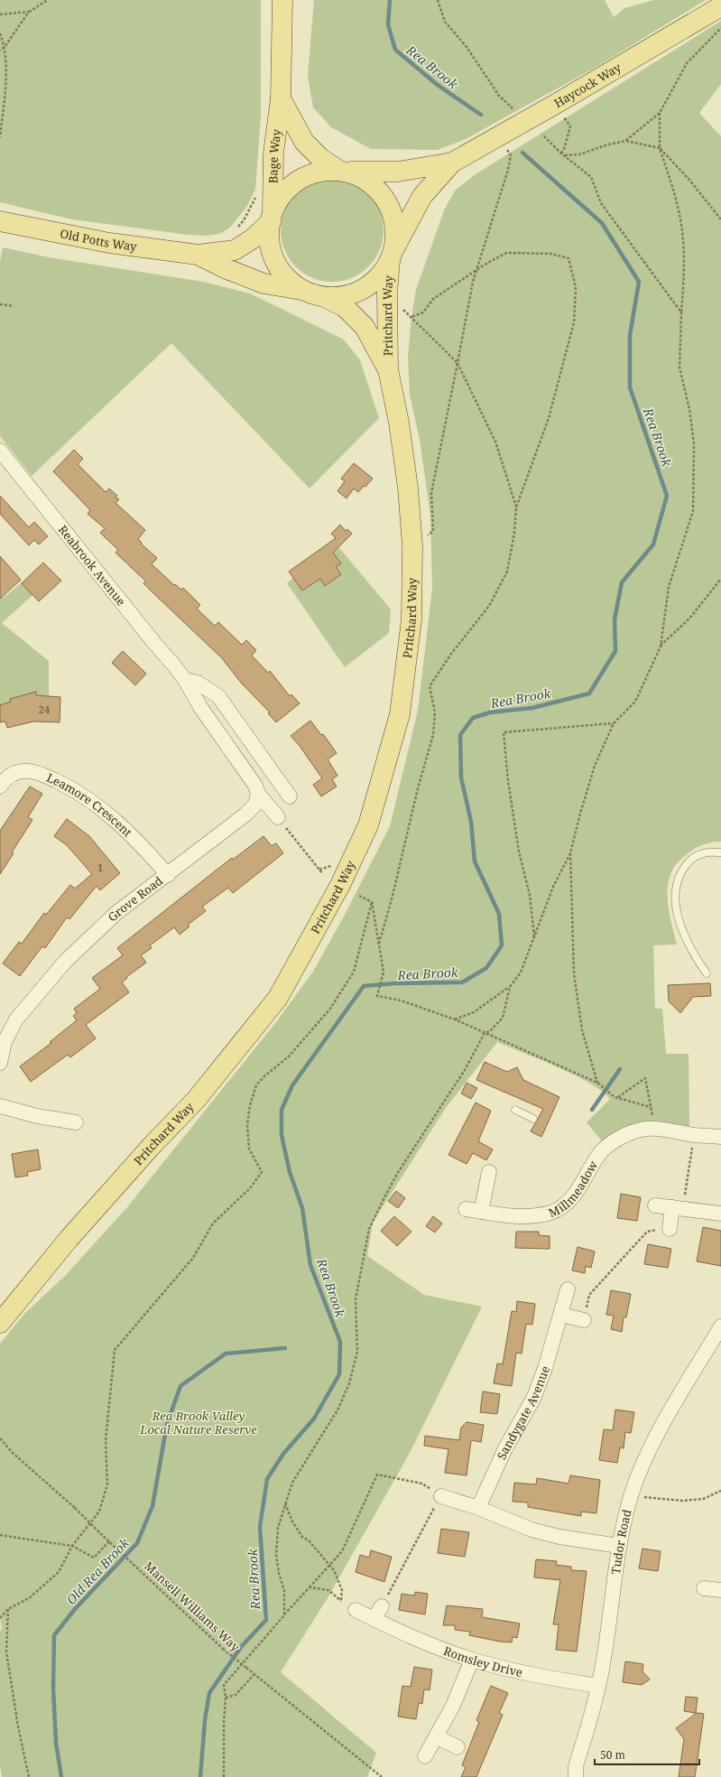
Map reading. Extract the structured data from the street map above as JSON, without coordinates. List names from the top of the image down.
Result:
{
  "streets": {
    "main road": [
      "Haycock Way",
      "Bage Way",
      "Old Potts Way",
      "Pritchard Way"
    ],
    "street": [
      "Reabrook Avenue",
      "Leamore Crescent",
      "Grove Road",
      "Millmeadow",
      "Sandygate Avenue",
      "Tudor Road",
      "Romsley Drive"
    ],
    "path": ["Mansell Williams Way"]
  },
  "crossings": [
    ["Haycock Way", "Bage Way"],
    ["Haycock Way", "Old Potts Way"],
    ["Haycock Way", "Pritchard Way"],
    ["Bage Way", "Old Potts Way"],
    ["Bage Way", "Pritchard Way"],
    ["Old Potts Way", "Pritchard Way"],
    ["Reabrook Avenue", "Grove Road"],
    ["Leamore Crescent", "Grove Road"],
    ["Tudor Road", "Romsley Drive"]
  ],
  "water": ["Rea Brook", "Old Rea Brook"],
  "parks": ["Rea Brook Valley Local Nature Reserve"],
  "house_numbers": ["24", "1"],
  "scale_bar": "50 m"
}
